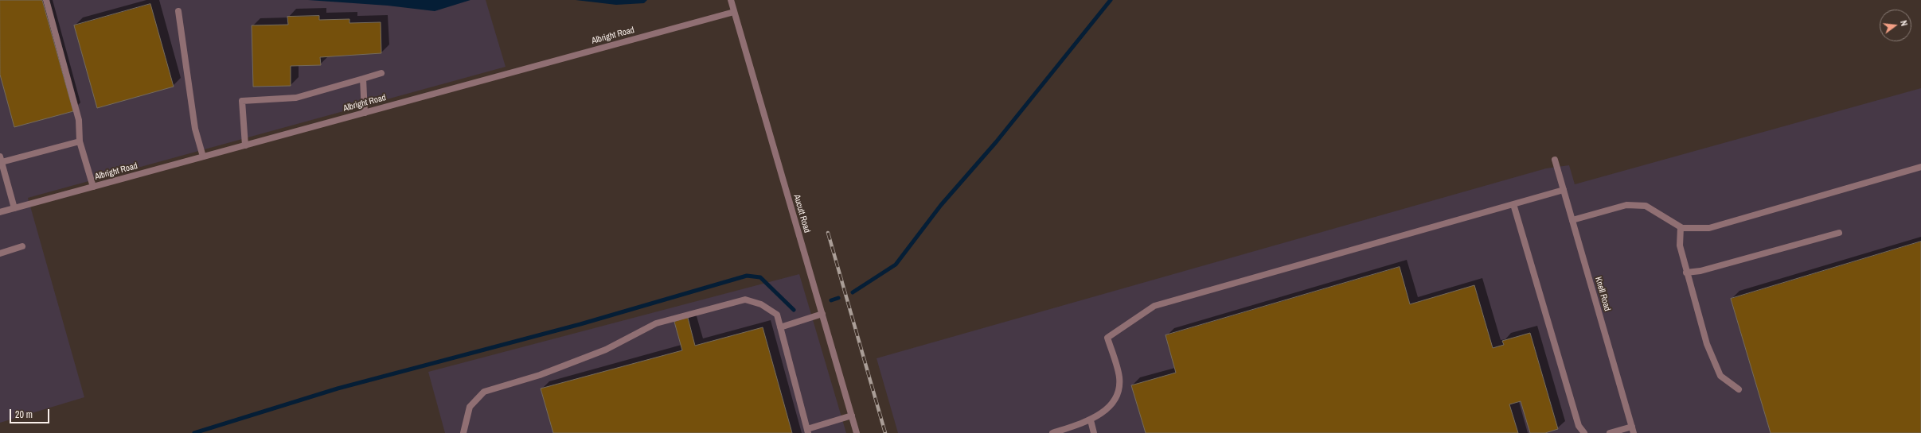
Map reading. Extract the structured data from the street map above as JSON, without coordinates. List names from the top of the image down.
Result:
{
  "streets": {
    "street": ["Albright Road", "Aucutt Road", "Knell Road"]
  },
  "crossings": [
    ["Albright Road", "Aucutt Road"]
  ],
  "scale_bar": "20 m",
  "north": "right"
}
